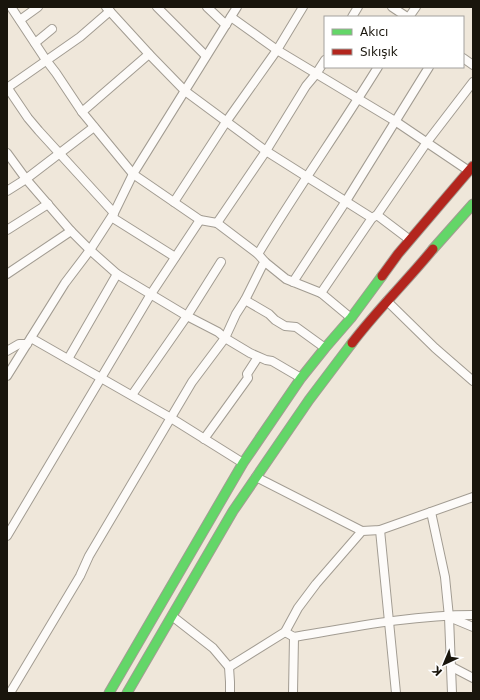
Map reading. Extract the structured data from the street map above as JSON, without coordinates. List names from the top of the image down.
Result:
{
  "legend": ["Akıcı", "Sıkışık"],
  "north": "bottom left"
}
